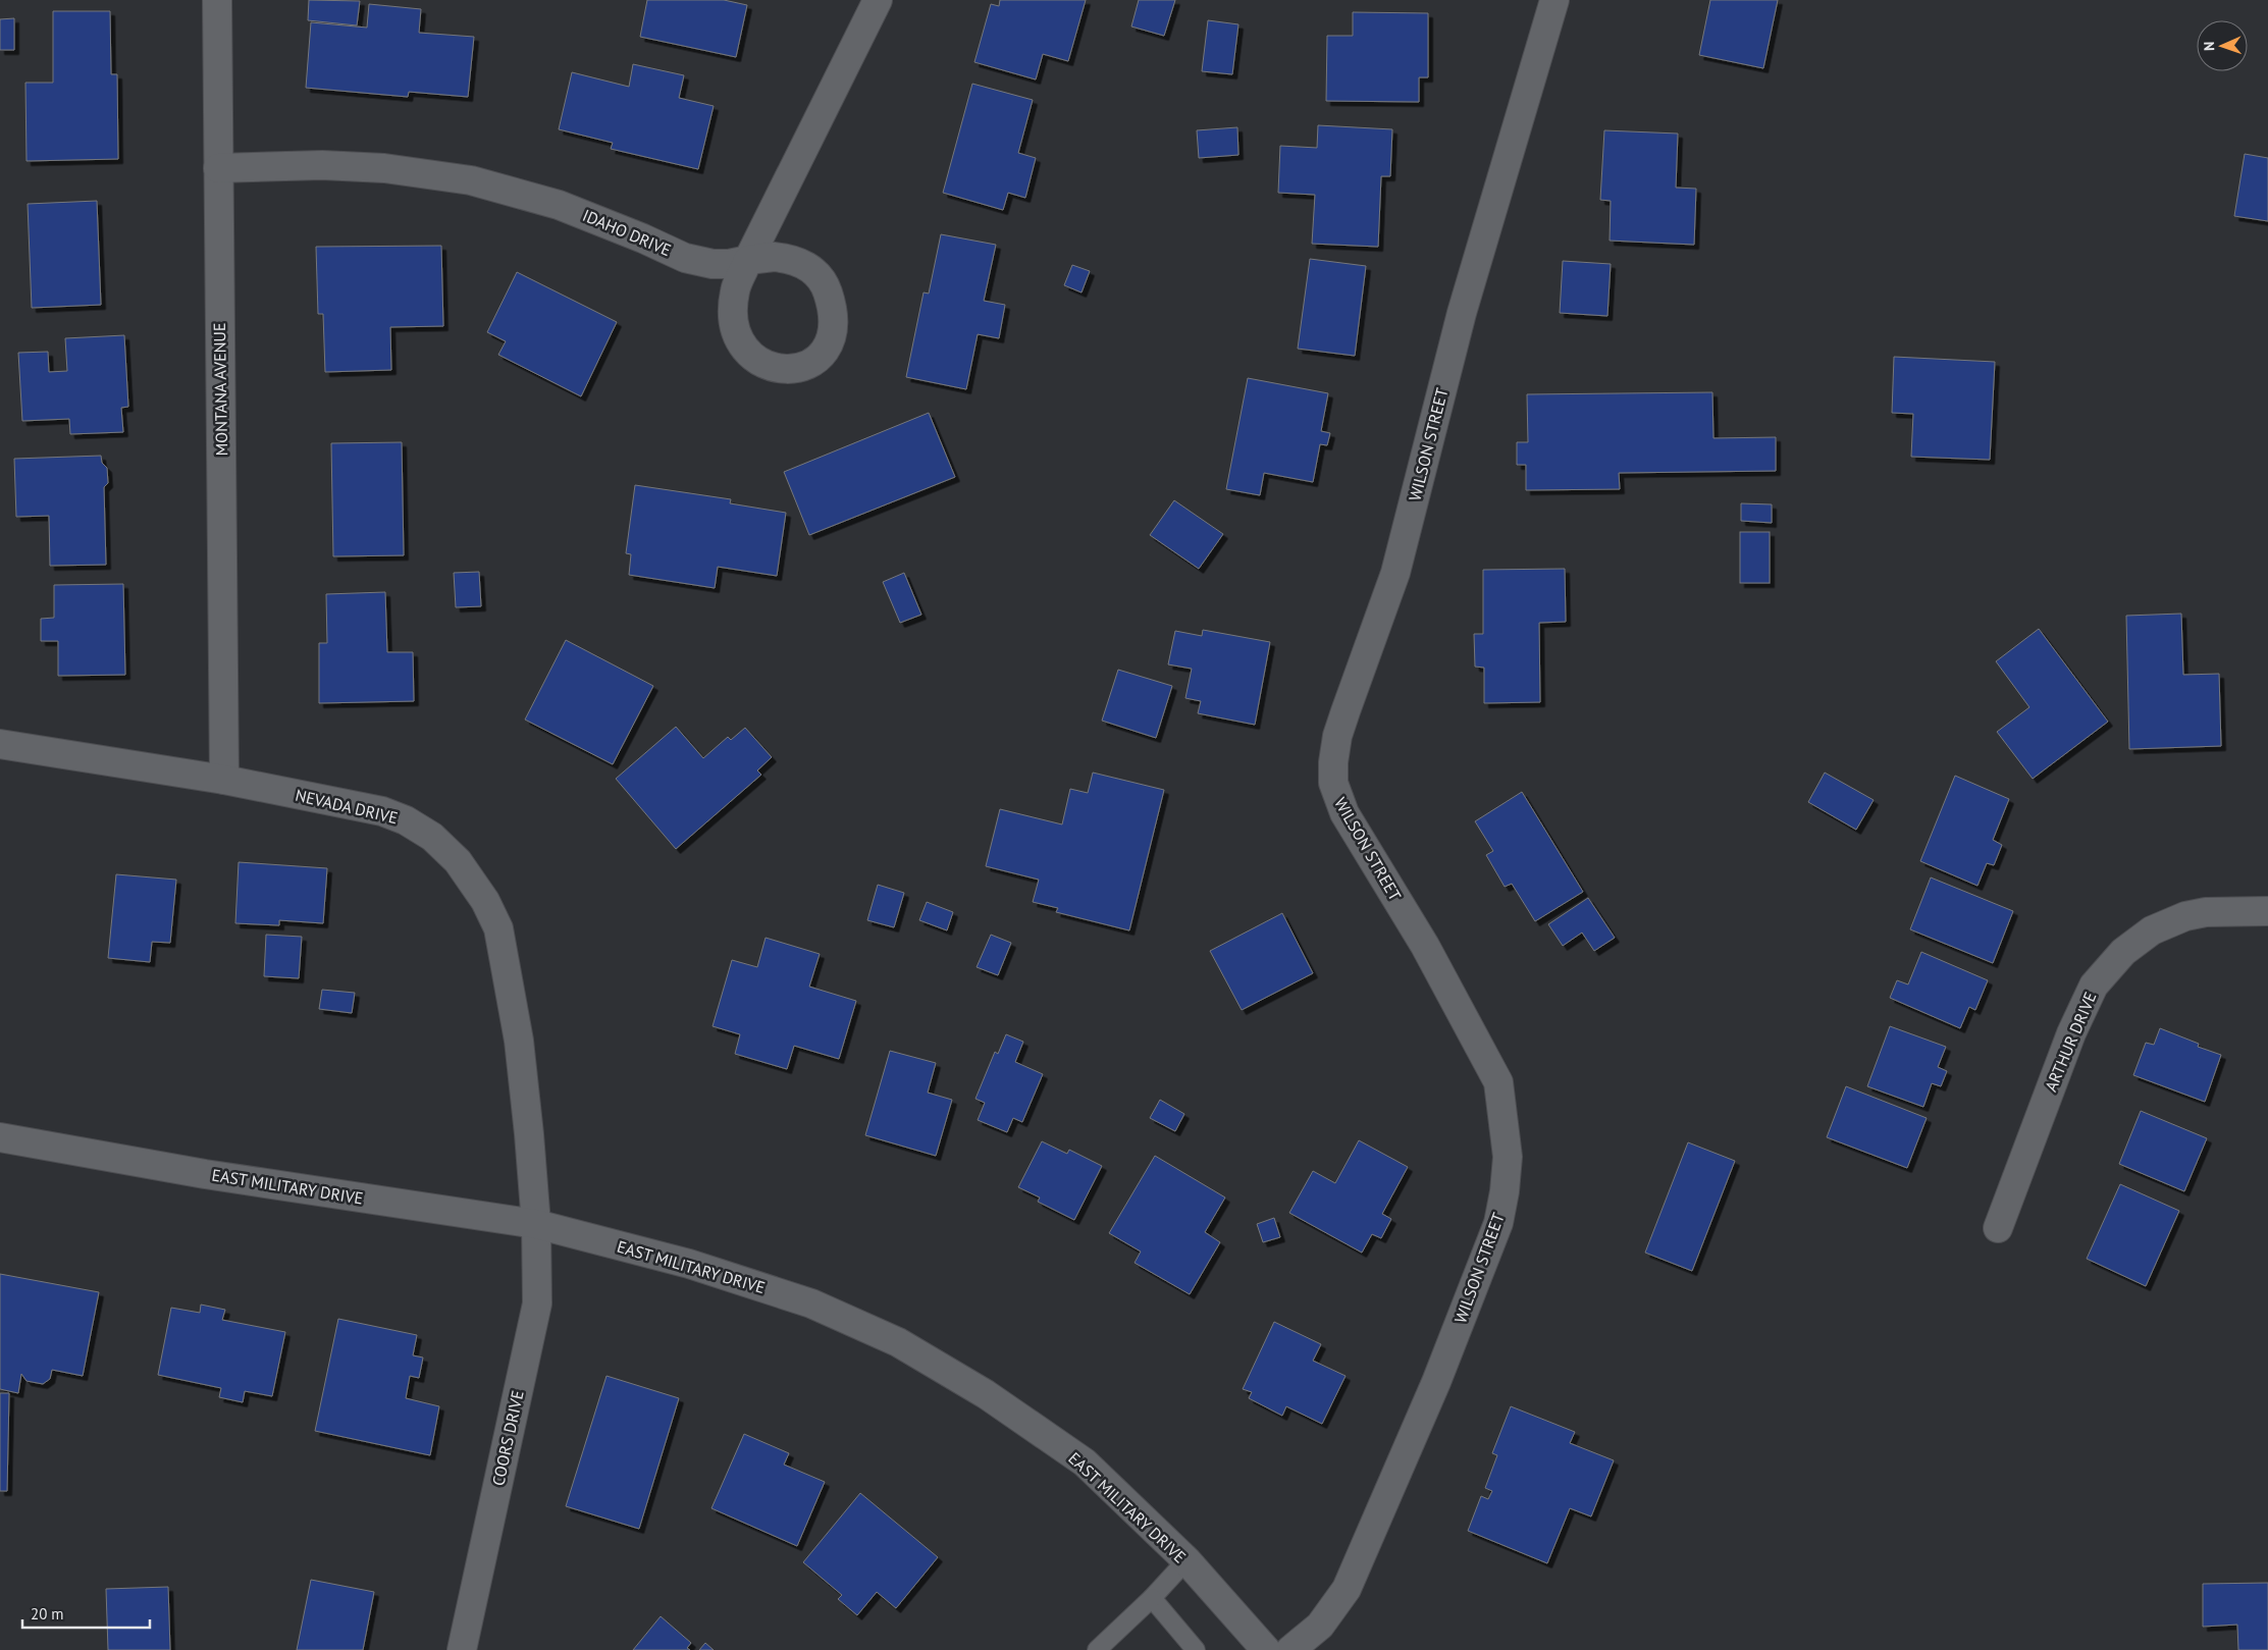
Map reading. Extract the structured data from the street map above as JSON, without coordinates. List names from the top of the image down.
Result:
{
  "streets": {
    "street": [
      "IDAHO DRIVE",
      "MONTANA AVENUE",
      "WILSON STREET",
      "NEVADA DRIVE",
      "ARTHUR DRIVE",
      "EAST MILITARY DRIVE",
      "COORS DRIVE"
    ]
  },
  "crossings": [
    ["IDAHO DRIVE", "MONTANA AVENUE"],
    ["MONTANA AVENUE", "NEVADA DRIVE"],
    ["NEVADA DRIVE", "EAST MILITARY DRIVE"],
    ["NEVADA DRIVE", "COORS DRIVE"],
    ["EAST MILITARY DRIVE", "COORS DRIVE"]
  ],
  "scale_bar": "20 m",
  "north": "left"
}
